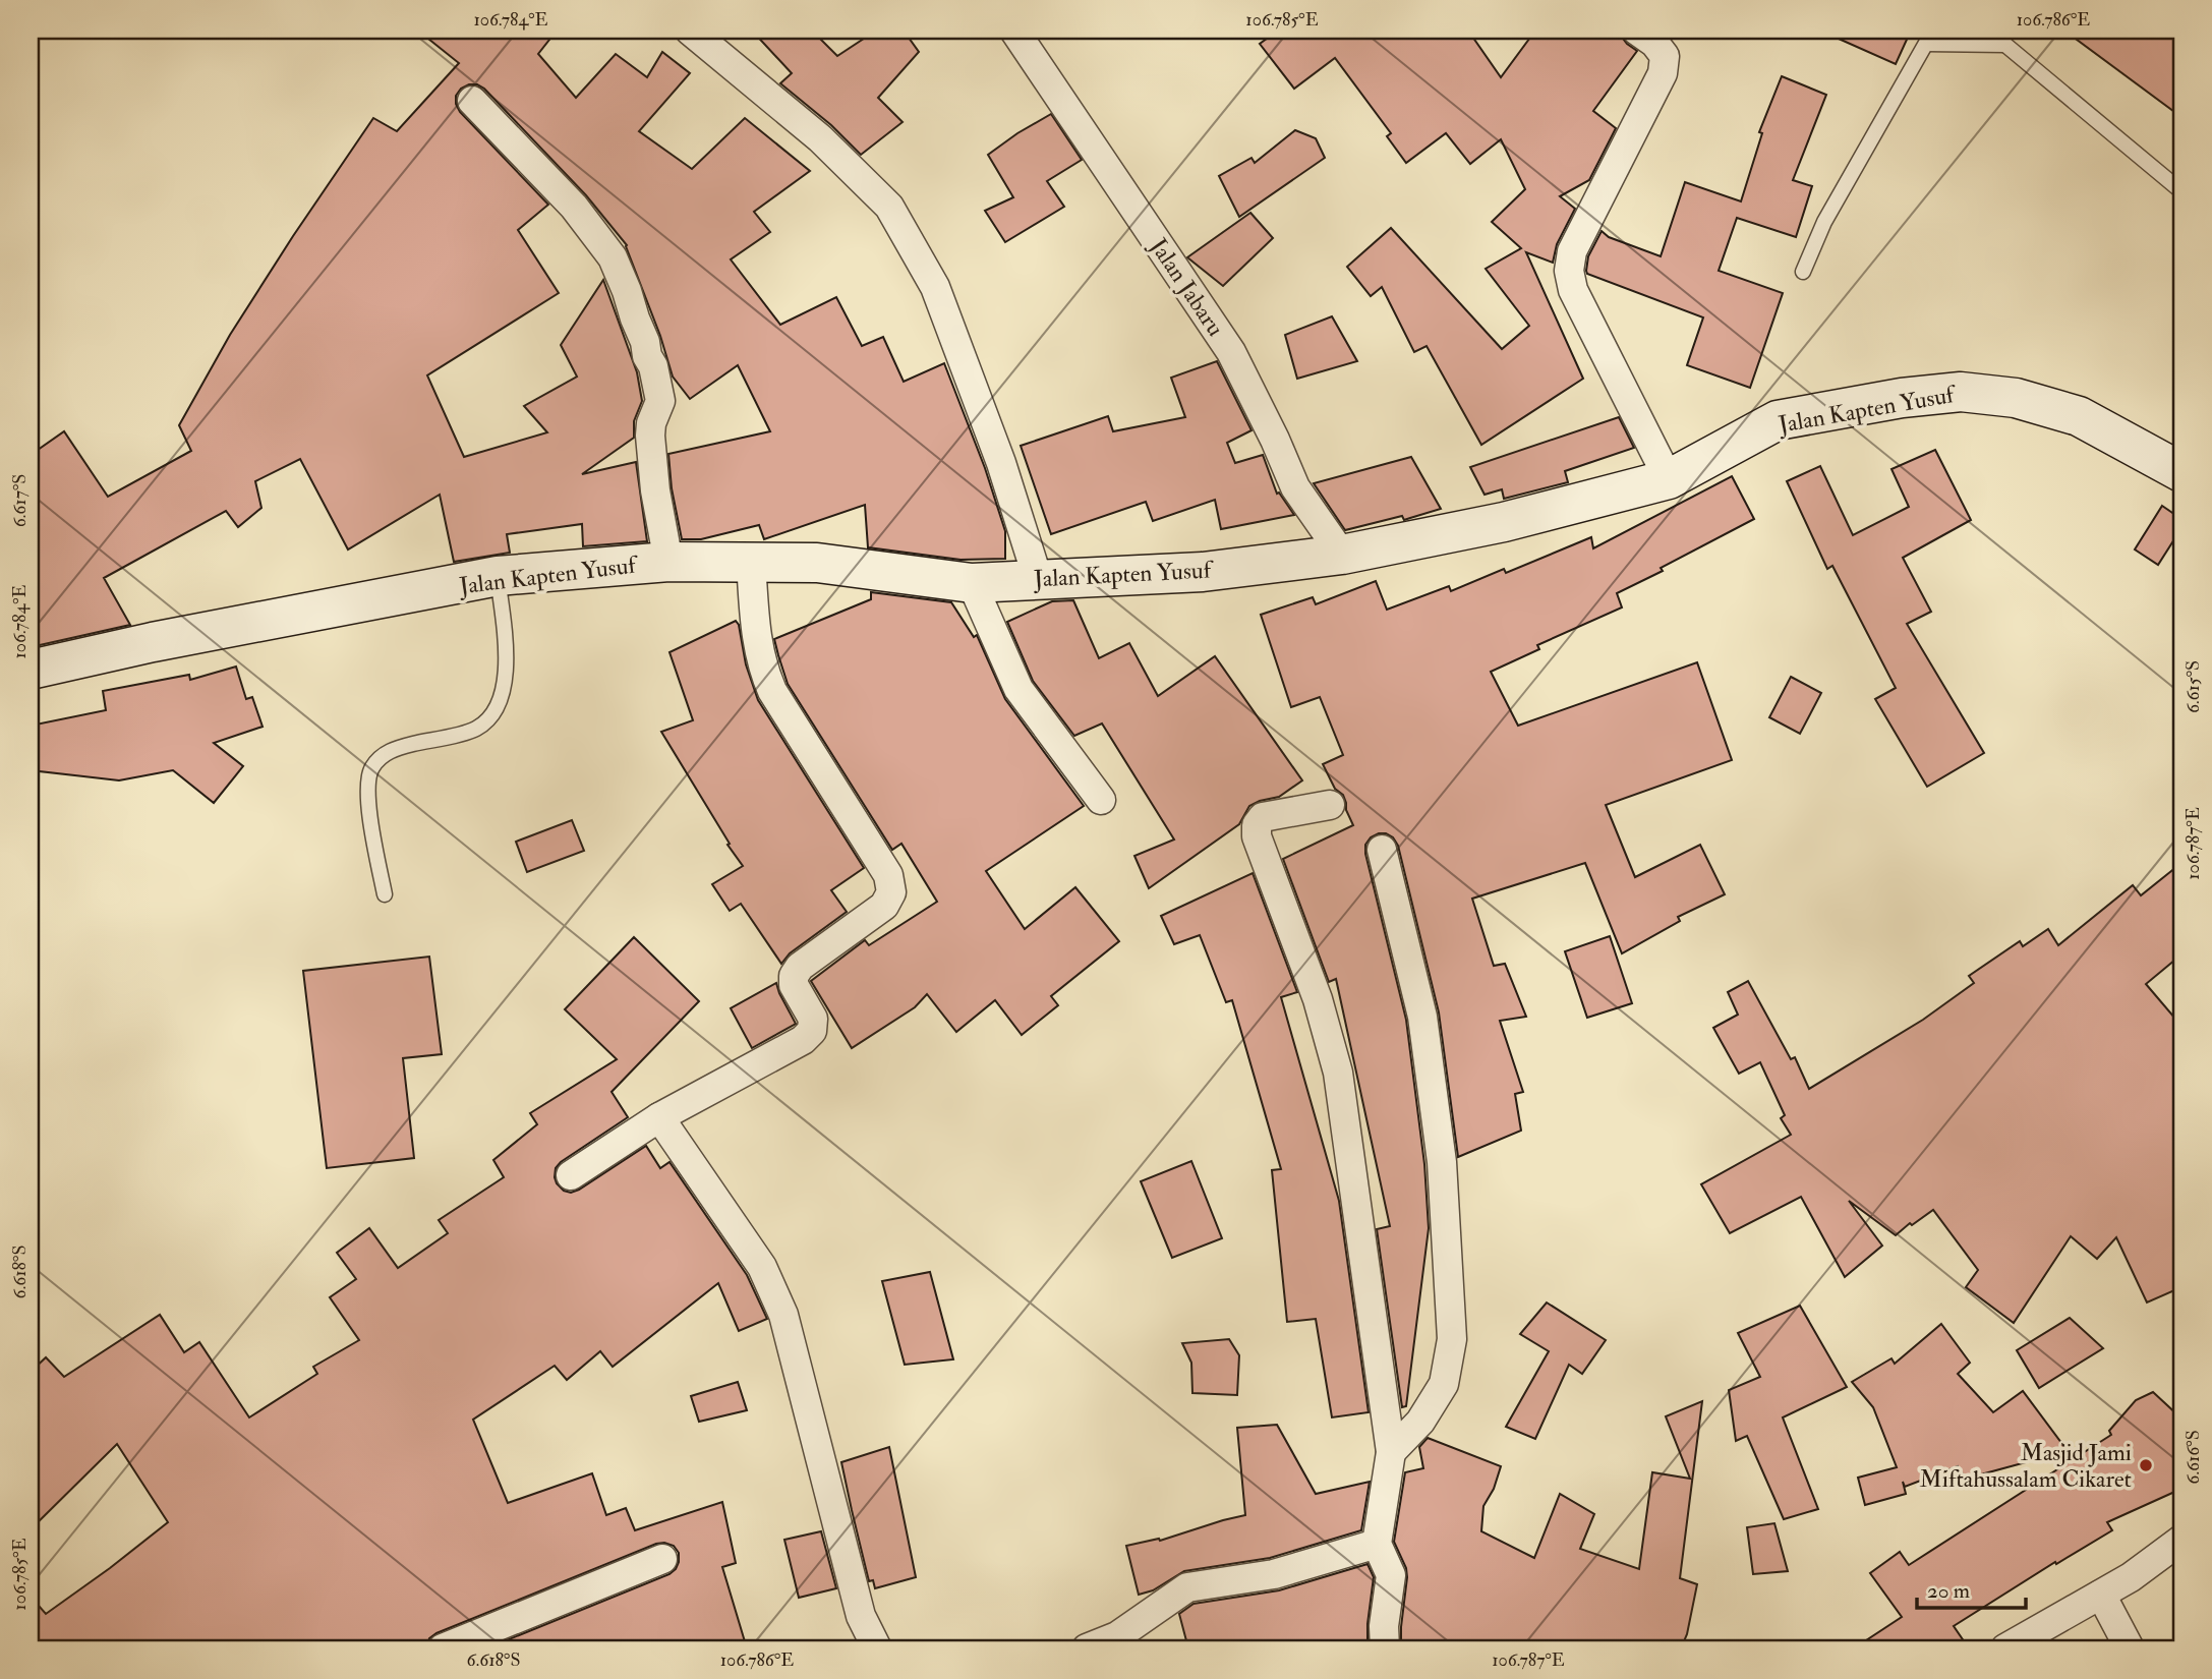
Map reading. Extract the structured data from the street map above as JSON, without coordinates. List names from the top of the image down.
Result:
{
  "streets": {
    "main road": ["Jalan Kapten Yusuf"],
    "street": ["Jalan Jabaru"]
  },
  "crossings": [
    ["Jalan Jabaru", "Jalan Kapten Yusuf"]
  ],
  "places": ["Masjid Jami Miftahussalam Cikaret"],
  "scale_bar": "20 m",
  "coordinates": [
    "106.784°E",
    "106.785°E",
    "106.786°E",
    "6.617°S",
    "6.615°S",
    "106.787°E",
    "6.618°S",
    "6.616°S"
  ]
}
